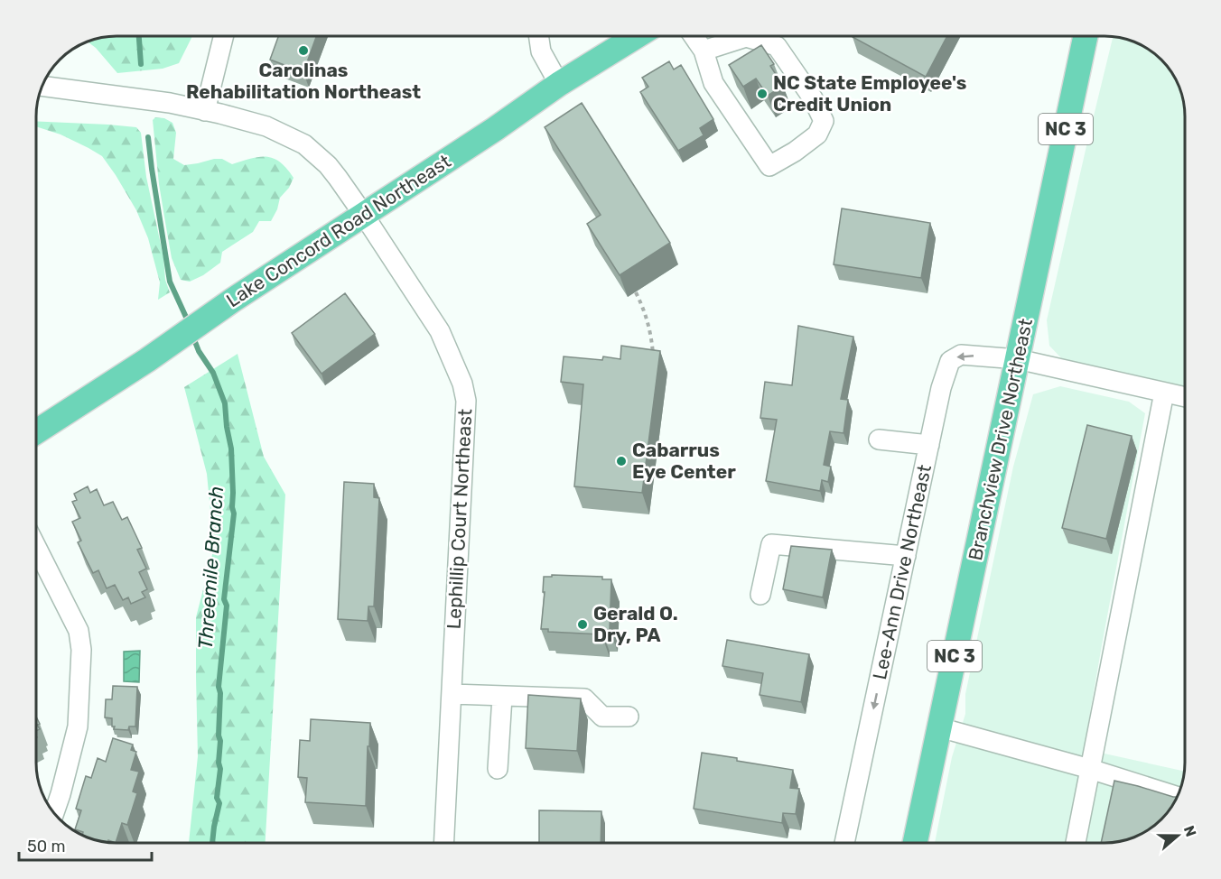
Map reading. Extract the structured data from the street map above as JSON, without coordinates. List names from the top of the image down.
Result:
{
  "streets": {
    "main road": ["NC 3", "Lake Concord Road Northeast", "Branchview Drive Northeast"],
    "street": ["Lephillip Court Northeast", "Lee-Ann Drive Northeast"]
  },
  "crossings": [
    ["Lake Concord Road Northeast", "Lephillip Court Northeast"],
    ["Branchview Drive Northeast", "Lee-Ann Drive Northeast"]
  ],
  "one_way": ["Lee-Ann Drive Northeast"],
  "water": ["Threemile Branch"],
  "places": [
    "Carolinas Rehabilitation Northeast",
    "NC State Employee's Credit Union",
    "Cabarrus Eye Center",
    "Gerald O. Dry, PA"
  ],
  "scale_bar": "50 m",
  "north": "right"
}
